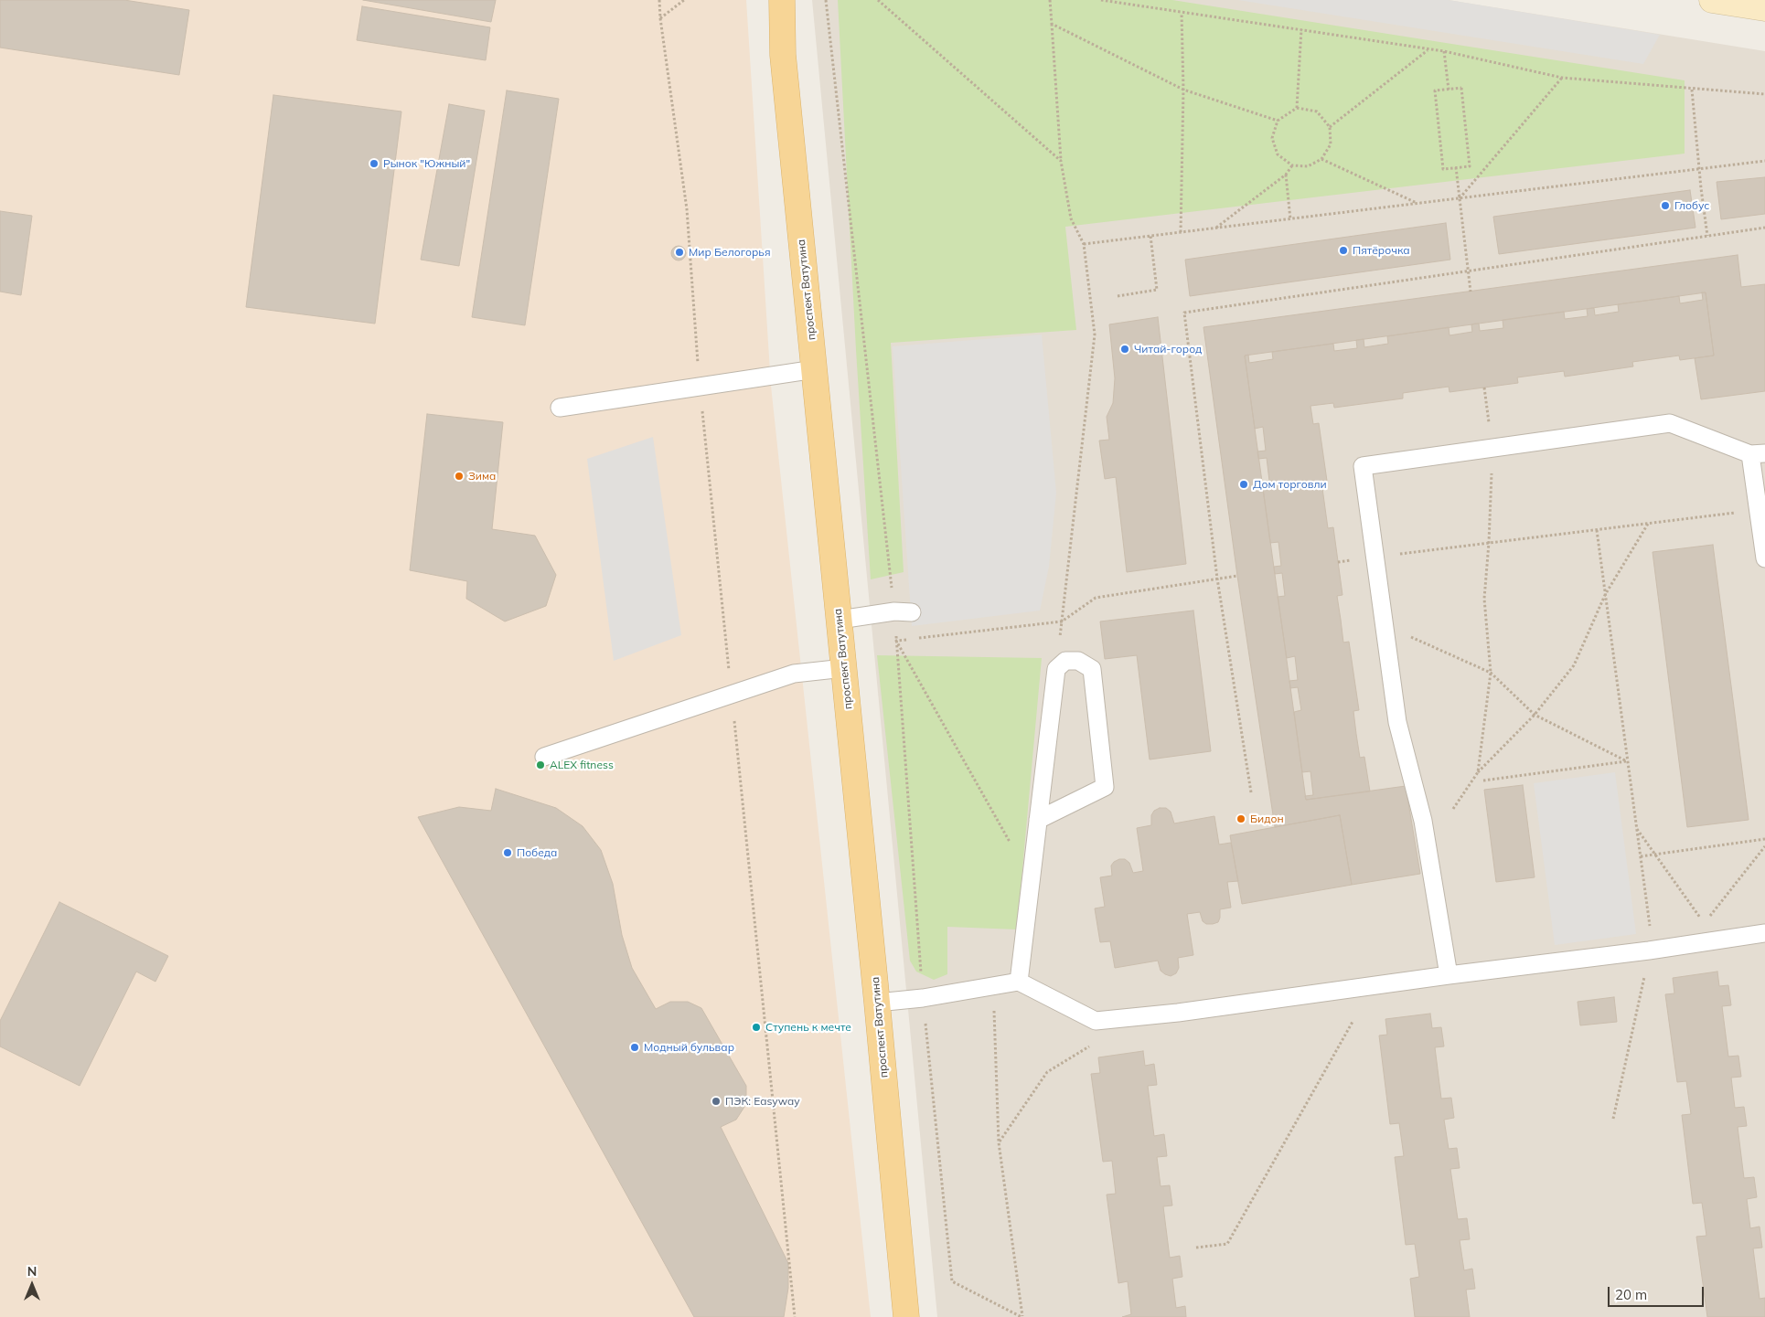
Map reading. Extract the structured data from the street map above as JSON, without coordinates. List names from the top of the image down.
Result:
{
  "streets": {
    "main road": ["проспект Ватутина"]
  },
  "places": [
    "Рынок \"Южный\"",
    "Глобус",
    "Пятёрочка",
    "Мир Белогорья",
    "Читай-город",
    "Зима",
    "Дом торговли",
    "ALEX fitness",
    "Бидон",
    "Победа",
    "Ступень к мечте",
    "Модный бульвар",
    "ПЭК: Easyway"
  ],
  "scale_bar": "20 m",
  "north": "top"
}
